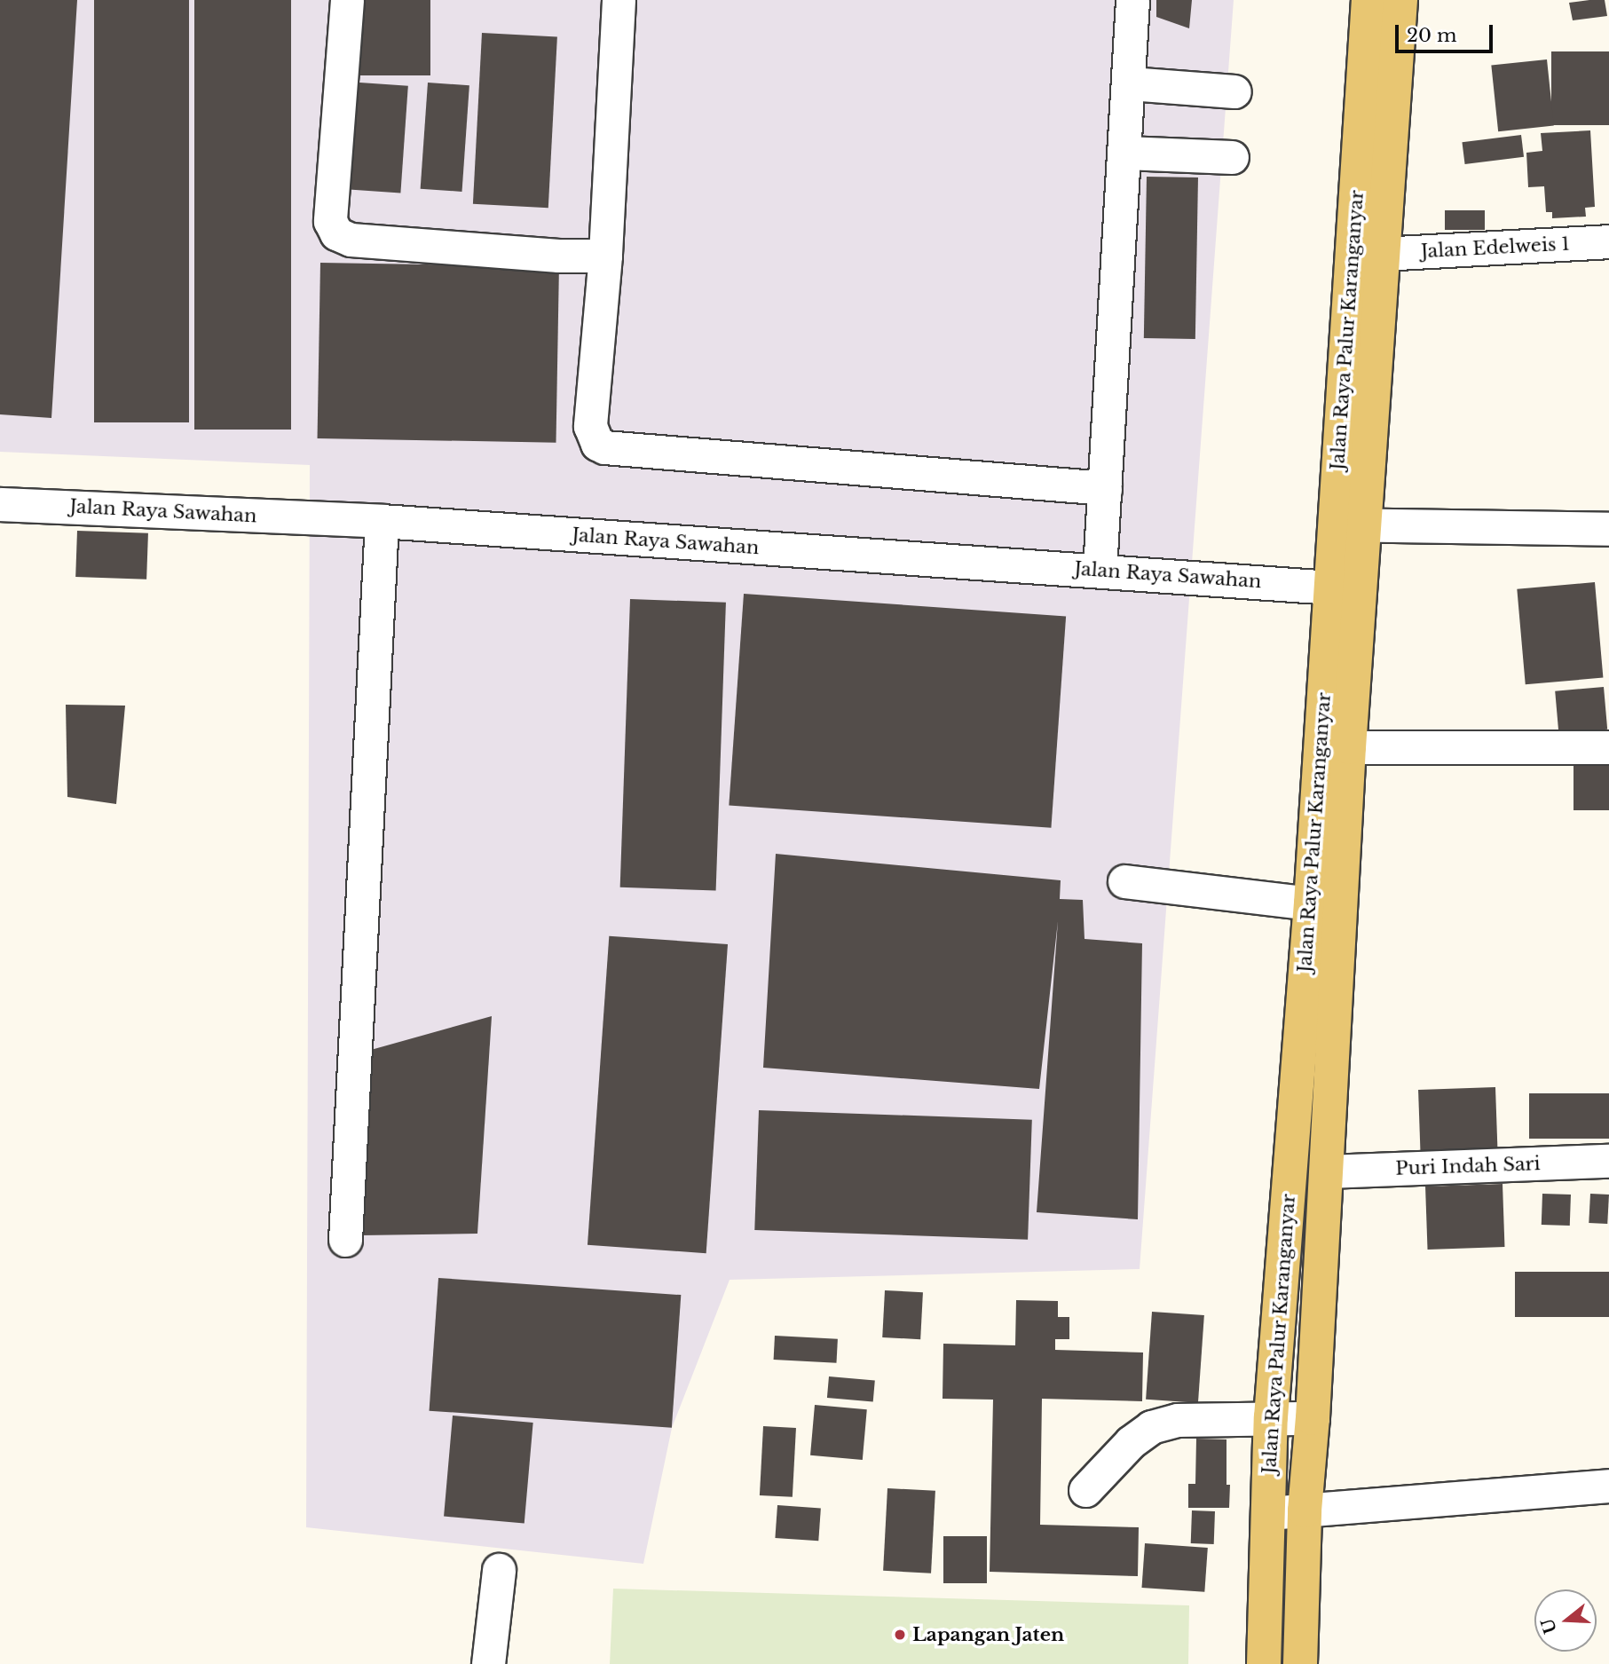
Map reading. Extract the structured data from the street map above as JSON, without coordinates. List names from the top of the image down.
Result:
{
  "streets": {
    "main road": ["Jalan Raya Palur Karanganyar"],
    "street": ["Jalan Edelweis 1", "Jalan Raya Sawahan", "Puri Indah Sari"]
  },
  "crossings": [
    ["Jalan Edelweis 1", "Jalan Raya Palur Karanganyar"],
    ["Jalan Raya Palur Karanganyar", "Jalan Raya Sawahan"],
    ["Jalan Raya Palur Karanganyar", "Puri Indah Sari"]
  ],
  "places": ["Lapangan Jaten"],
  "scale_bar": "20 m",
  "north": "left"
}
